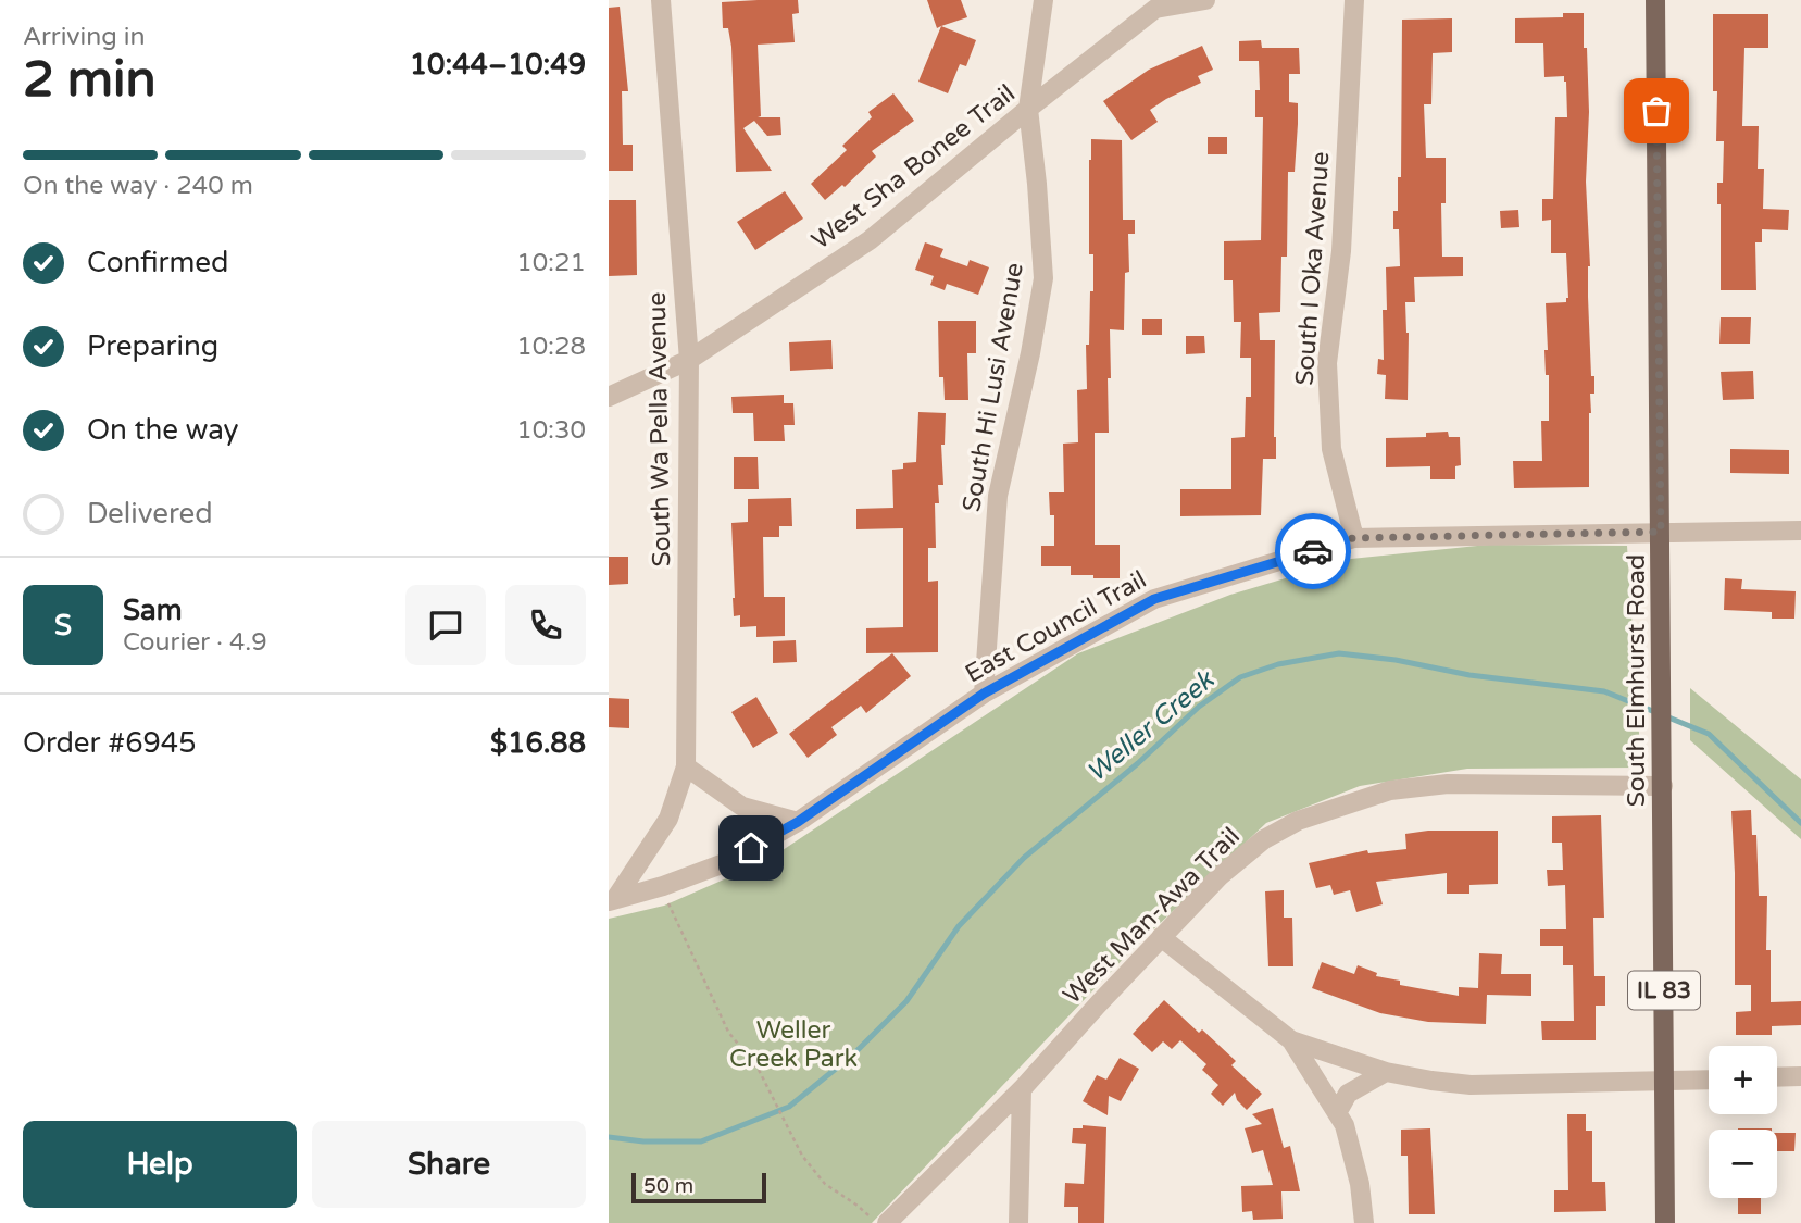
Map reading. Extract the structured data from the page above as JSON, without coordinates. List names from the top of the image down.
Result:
{
  "streets": {
    "main road": ["South Elmhurst Road", "IL 83"],
    "street": [
      "West Sha Bonee Trail",
      "South I Oka Avenue",
      "South Hi Lusi Avenue",
      "South Wa Pella Avenue",
      "East Council Trail",
      "West Man-Awa Trail"
    ]
  },
  "crossings": [
    ["West Sha Bonee Trail", "South Hi Lusi Avenue"],
    ["West Sha Bonee Trail", "South Wa Pella Avenue"],
    ["South I Oka Avenue", "East Council Trail"],
    ["South Hi Lusi Avenue", "East Council Trail"],
    ["South Wa Pella Avenue", "East Council Trail"],
    ["East Council Trail", "South Elmhurst Road"],
    ["South Elmhurst Road", "West Man-Awa Trail"]
  ],
  "water": ["Weller Creek"],
  "parks": ["Weller Creek Park"],
  "scale_bar": "50 m",
  "page": {
    "heading": ["2 min", "Arriving in", "10:44–10:49"],
    "panel": [
      "Sam",
      "Courier · 4.9",
      "Order #6945",
      "$16.88"
    ],
    "bar": "On the way · 240 m",
    "list": [
      ["Confirmed", "10:21"],
      ["Preparing", "10:28"],
      ["On the way", "10:30"],
      "Delivered"
    ],
    "round": "S",
    "map_buttons": ["+", "−"],
    "buttons": ["Help", "Share"],
    "scale": "50 m"
  }
}
